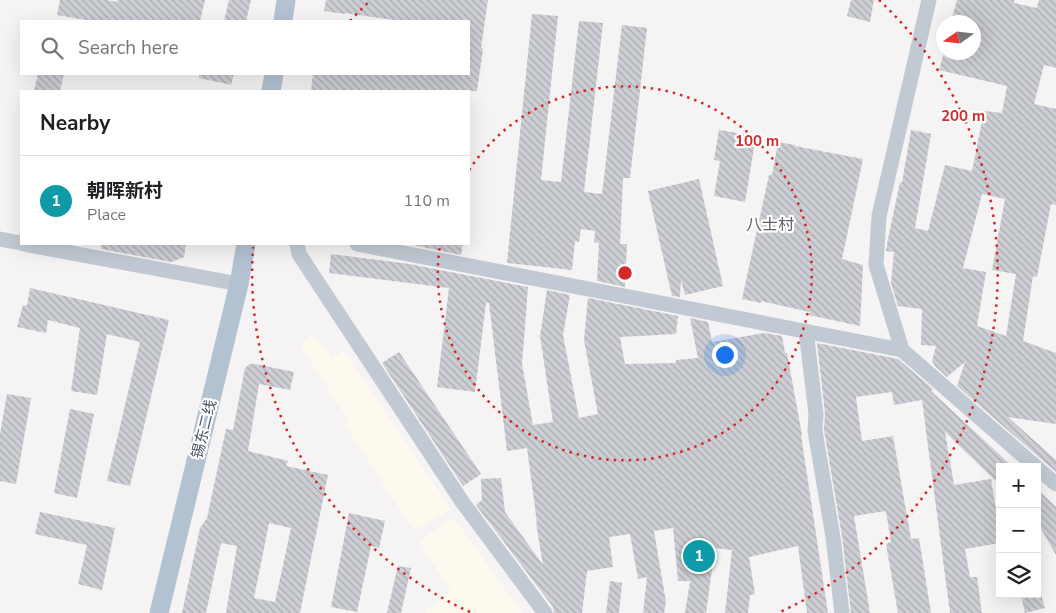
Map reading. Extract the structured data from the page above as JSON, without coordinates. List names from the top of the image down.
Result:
{
  "streets": {
    "main road": ["锡东二线"]
  },
  "districts": ["八士村"],
  "north": "left",
  "page": {
    "search": "Search here",
    "heading": "Nearby",
    "list": [
      {
        "mark": "1",
        "name": "朝晖新村",
        "note": "Place",
        "value": "110 m"
      }
    ],
    "map_buttons": ["+", "−"],
    "pins": "1"
  },
  "rings": ["200 m", "100 m"]
}
